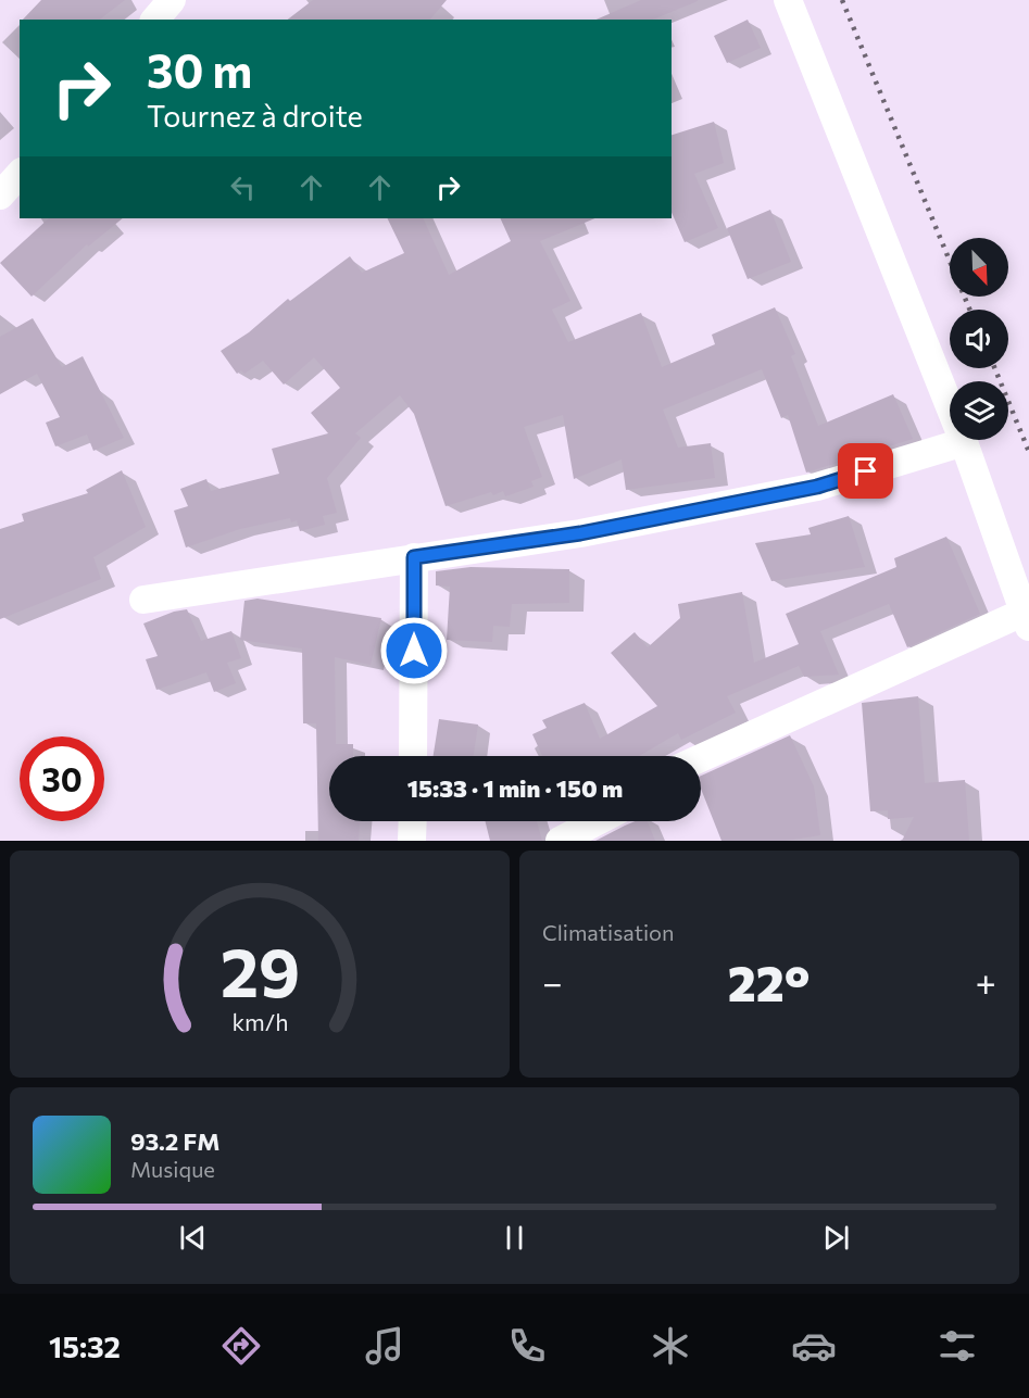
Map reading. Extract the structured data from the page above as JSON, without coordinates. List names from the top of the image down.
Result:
{
  "north": "bottom right",
  "page": {
    "turn": ["30 m", "Tournez à droite"],
    "limit": "30",
    "trip": "15:33 · 1 min · 150 m",
    "tile": "Climatisation",
    "heat": ["−", "22°", "+"],
    "song": ["93.2 FM", "Musique"],
    "tabs": "15:32",
    "gauge": ["29", "km/h"]
  }
}
